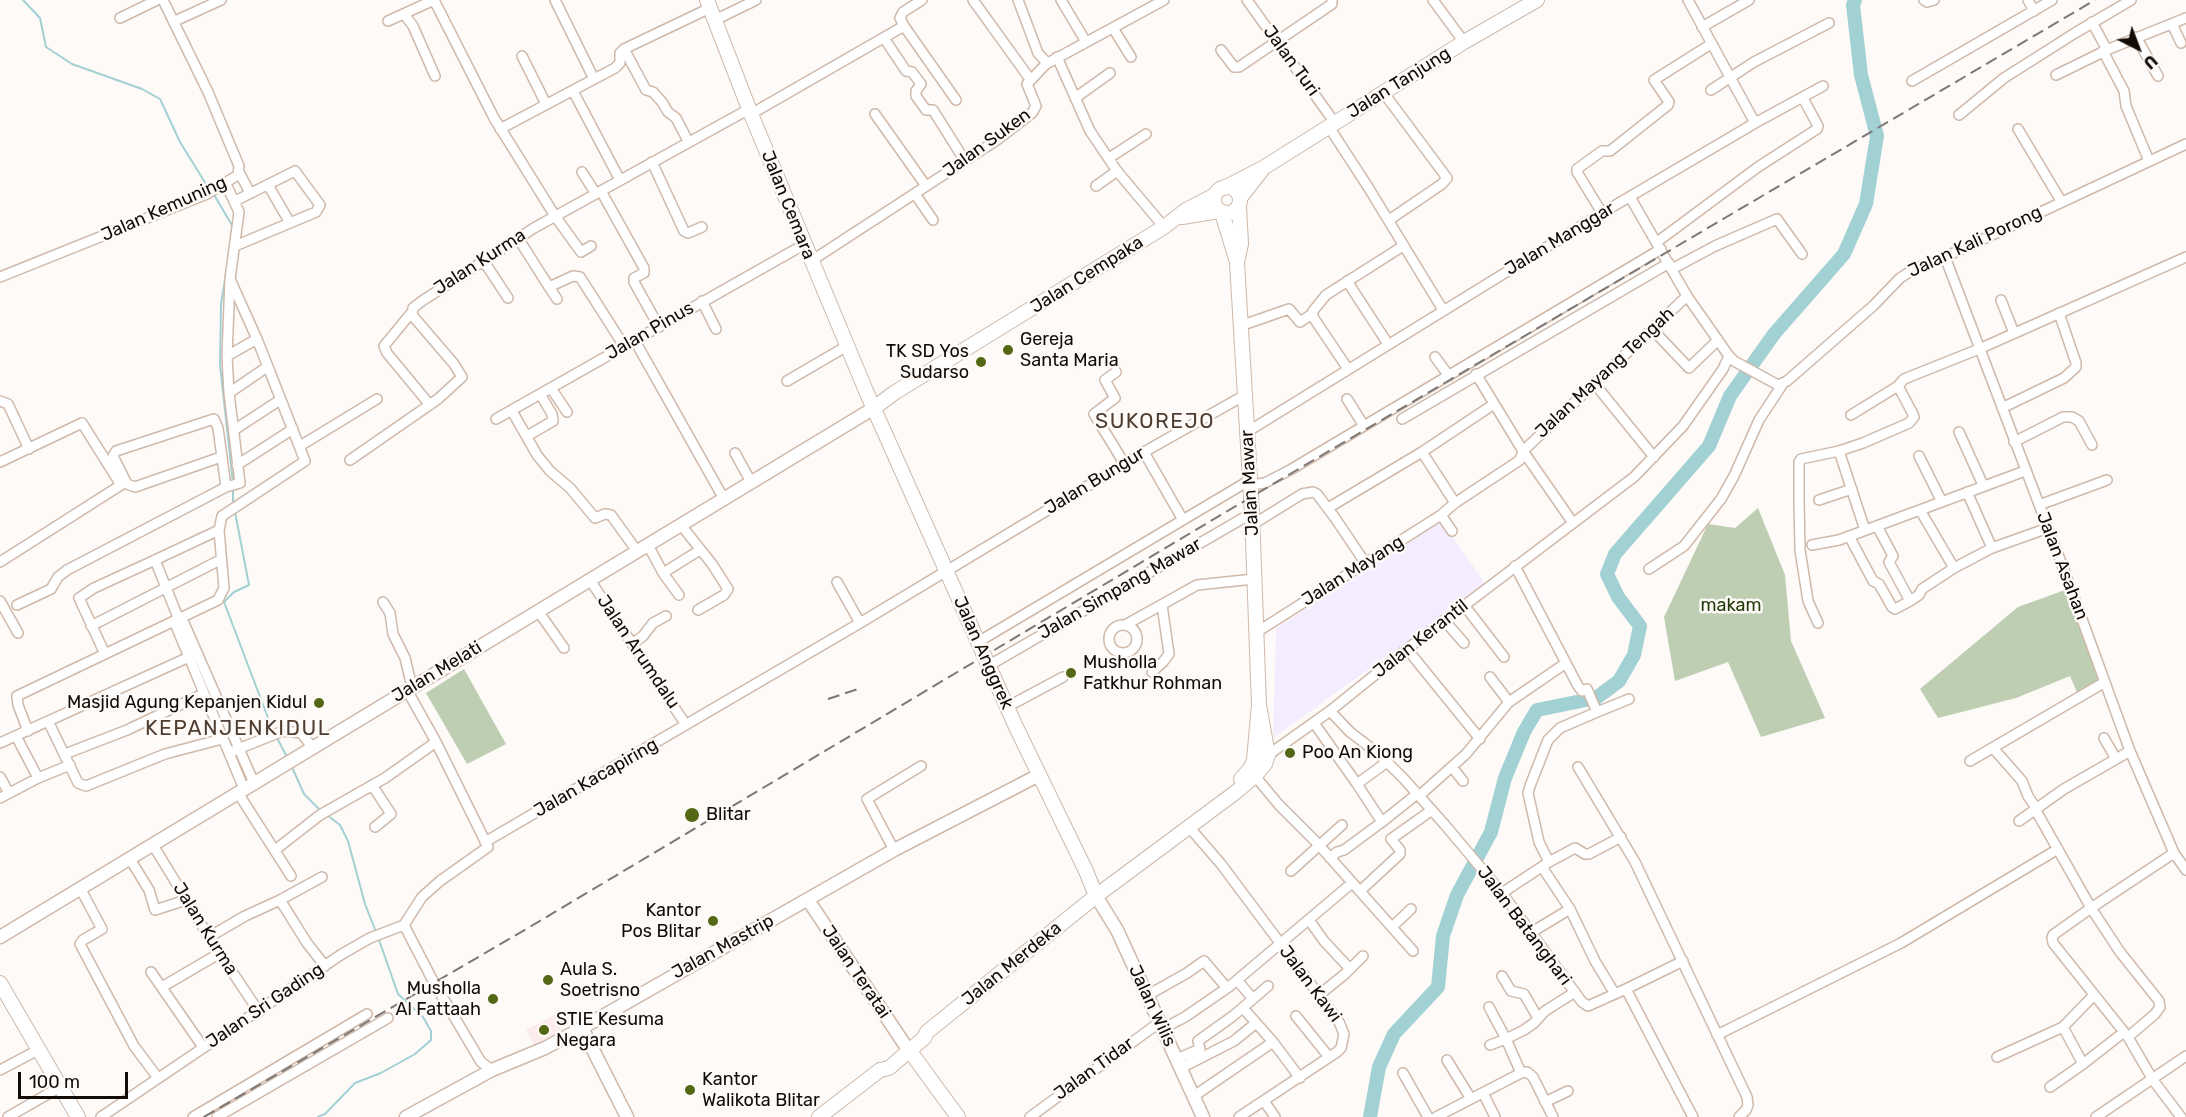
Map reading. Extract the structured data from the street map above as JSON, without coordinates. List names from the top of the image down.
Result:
{
  "streets": {
    "main road": [
      "Jalan Tanjung",
      "Jalan Cemara",
      "Jalan Cempaka",
      "Jalan Mawar",
      "Jalan Anggrek",
      "Jalan Melati",
      "Jalan Mastrip",
      "Jalan Merdeka",
      "Jalan Teratai",
      "Jalan Wilis"
    ],
    "street": [
      "Jalan Turi",
      "Jalan Suken",
      "Jalan Kemuning",
      "Jalan Manggar",
      "Jalan Kali Porong",
      "Jalan Kurma",
      "Jalan Pinus",
      "Jalan Mayang Tengah",
      "Jalan Bungur",
      "Jalan Asahan",
      "Jalan Mayang",
      "Jalan Simpang Mawar",
      "Jalan Kerantil",
      "Jalan Arumdalu",
      "Jalan Kacapiring",
      "Jalan Batanghari",
      "Jalan Kawi",
      "Jalan Sri Gading",
      "Jalan Tidar"
    ]
  },
  "crossings": [
    ["Jalan Turi", "Jalan Tanjung"],
    ["Jalan Turi", "Jalan Manggar"],
    ["Jalan Tanjung", "Jalan Cempaka"],
    ["Jalan Tanjung", "Jalan Mawar"],
    ["Jalan Suken", "Jalan Cemara"],
    ["Jalan Cemara", "Jalan Kurma"],
    ["Jalan Cemara", "Jalan Cempaka"],
    ["Jalan Cemara", "Jalan Pinus"],
    ["Jalan Cemara", "Jalan Anggrek"],
    ["Jalan Cemara", "Jalan Melati"],
    ["Jalan Manggar", "Jalan Mawar"],
    ["Jalan Kali Porong", "Jalan Asahan"],
    ["Jalan Kurma", "Jalan Melati"],
    ["Jalan Kurma", "Jalan Sri Gading"],
    ["Jalan Cempaka", "Jalan Mawar"],
    ["Jalan Cempaka", "Jalan Anggrek"],
    ["Jalan Cempaka", "Jalan Melati"],
    ["Jalan Mayang Tengah", "Jalan Mayang"],
    ["Jalan Bungur", "Jalan Mawar"],
    ["Jalan Bungur", "Jalan Anggrek"],
    ["Jalan Bungur", "Jalan Kacapiring"],
    ["Jalan Mawar", "Jalan Mayang"],
    ["Jalan Mawar", "Jalan Simpang Mawar"],
    ["Jalan Mawar", "Jalan Kerantil"],
    ["Jalan Mawar", "Jalan Anggrek"],
    ["Jalan Mawar", "Jalan Merdeka"],
    ["Jalan Mawar", "Jalan Kawi"],
    ["Jalan Mawar", "Jalan Wilis"],
    ["Jalan Simpang Mawar", "Jalan Anggrek"],
    ["Jalan Kerantil", "Jalan Batanghari"],
    ["Jalan Arumdalu", "Jalan Melati"],
    ["Jalan Arumdalu", "Jalan Kacapiring"],
    ["Jalan Anggrek", "Jalan Melati"],
    ["Jalan Anggrek", "Jalan Kacapiring"],
    ["Jalan Anggrek", "Jalan Mastrip"],
    ["Jalan Anggrek", "Jalan Merdeka"],
    ["Jalan Anggrek", "Jalan Wilis"],
    ["Jalan Kacapiring", "Jalan Sri Gading"],
    ["Jalan Mastrip", "Jalan Teratai"],
    ["Jalan Merdeka", "Jalan Teratai"],
    ["Jalan Merdeka", "Jalan Wilis"],
    ["Jalan Kawi", "Jalan Tidar"],
    ["Jalan Wilis", "Jalan Tidar"]
  ],
  "districts": ["SUKOREJO", "KEPANJENKIDUL"],
  "parks": ["makam"],
  "places": [
    "Gereja Santa Maria",
    "TK SD Yos Sudarso",
    "Musholla Fatkhur Rohman",
    "Masjid Agung Kepanjen Kidul",
    "Poo An Kiong",
    "Blitar",
    "Kantor Pos Blitar",
    "Aula S. Soetrisno",
    "Musholla Al Fattaah",
    "STIE Kesuma Negara",
    "Kantor Walikota Blitar"
  ],
  "scale_bar": "100 m",
  "north": "bottom right"
}
